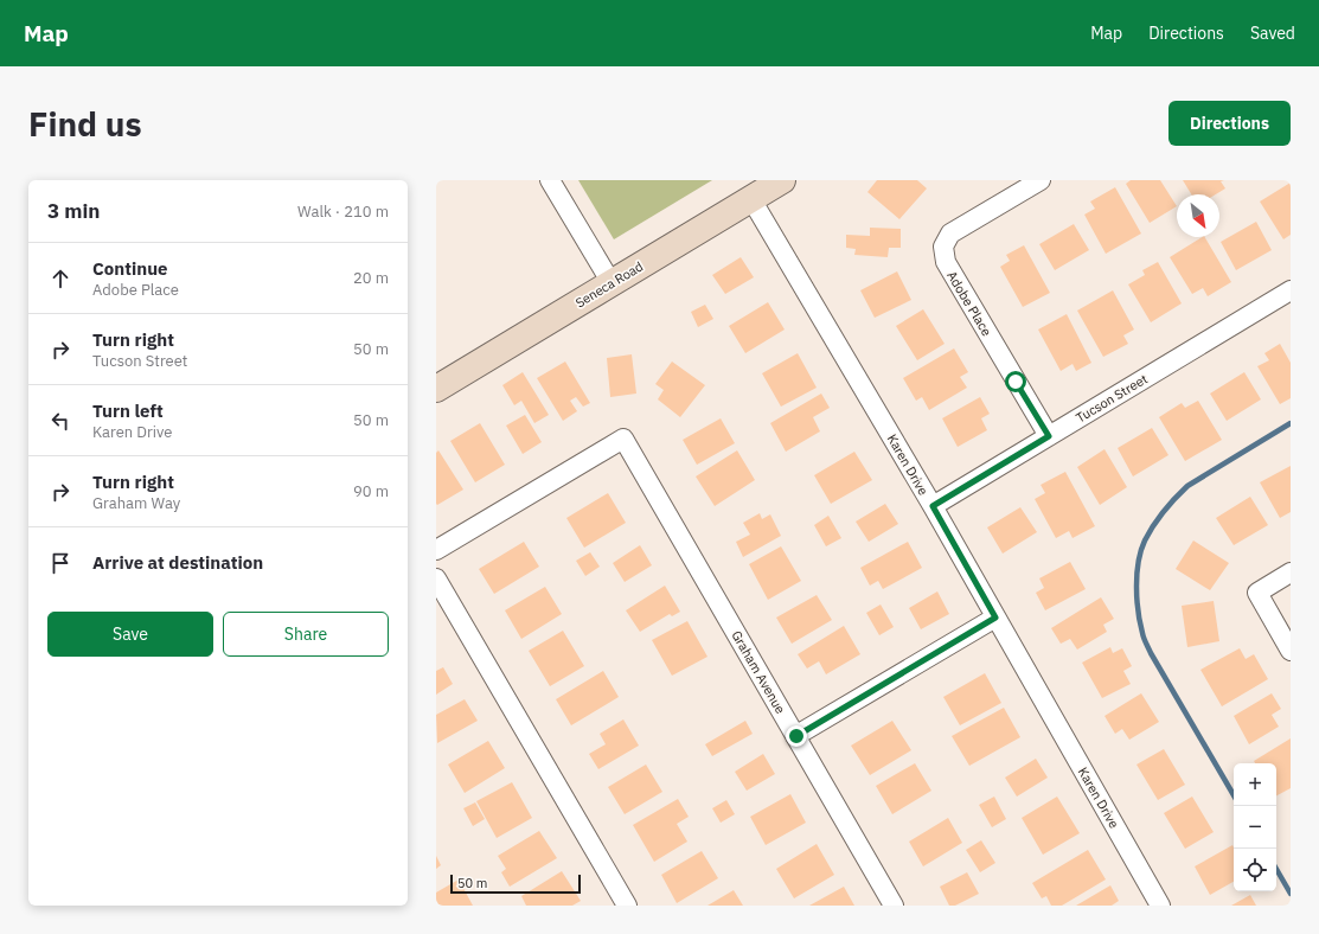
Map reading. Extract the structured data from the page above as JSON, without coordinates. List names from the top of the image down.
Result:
{
  "streets": {
    "street": [
      "Seneca Road",
      "Adobe Place",
      "Tucson Street",
      "Karen Drive",
      "Graham Avenue"
    ]
  },
  "crossings": [
    ["Seneca Road", "Karen Drive"],
    ["Adobe Place", "Tucson Street"],
    ["Tucson Street", "Karen Drive"]
  ],
  "scale_bar": "50 m",
  "north": "bottom right",
  "page": {
    "header": "Map",
    "nav": ["Map", "Directions", "Saved"],
    "buttons": [
      "Directions",
      ["Save", "Share"]
    ],
    "title": "Find us",
    "heading": ["3 min", "Walk · 210 m"],
    "list": [
      ["Continue", "Adobe Place", "20 m"],
      ["Turn right", "Tucson Street", "50 m"],
      ["Turn left", "Karen Drive", "50 m"],
      ["Turn right", "Graham Way", "90 m"],
      "Arrive at destination"
    ],
    "map_buttons": ["+", "−"],
    "scale": "50 m"
  }
}
